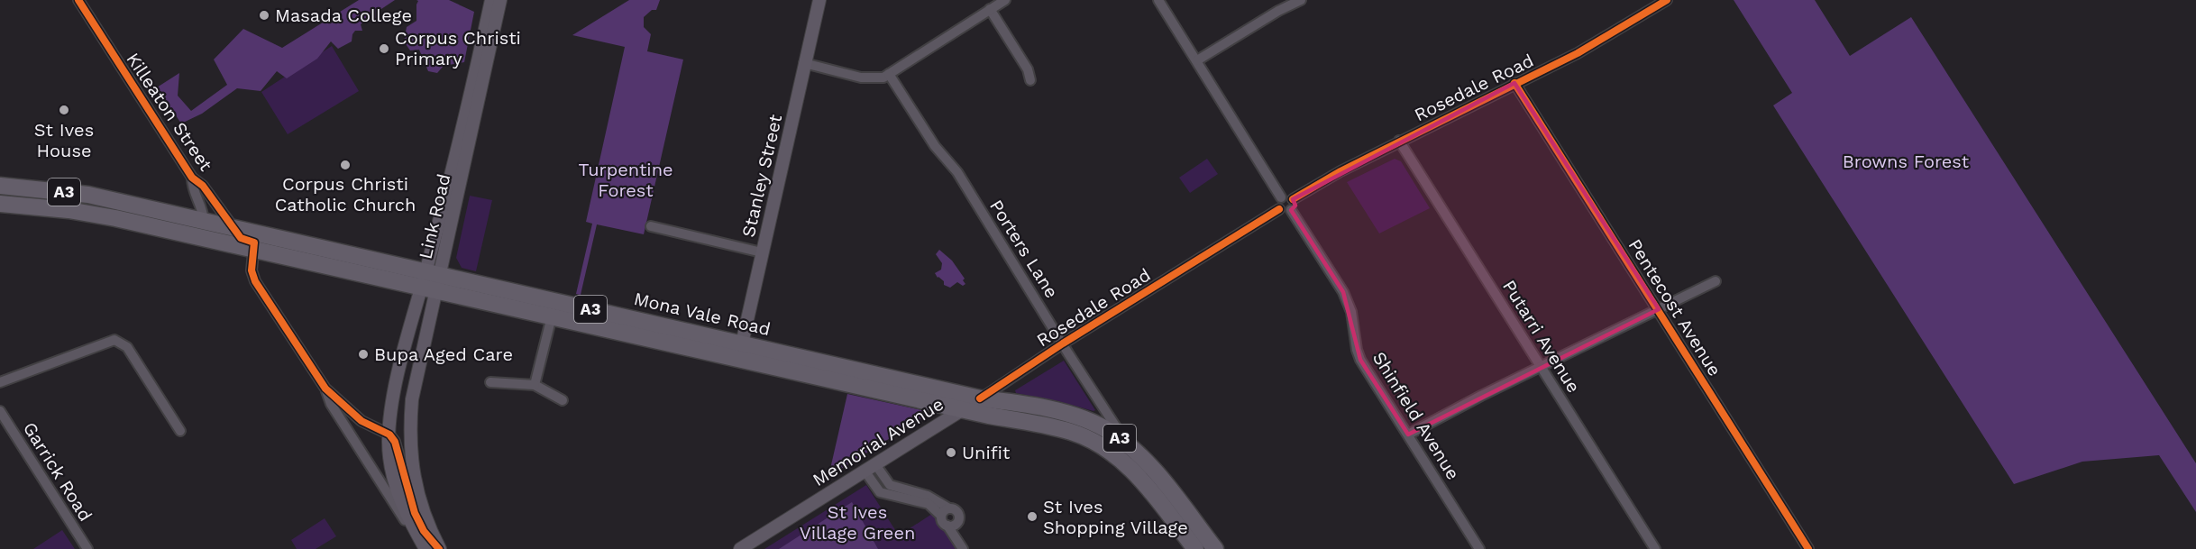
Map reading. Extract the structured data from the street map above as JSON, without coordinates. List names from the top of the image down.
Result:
{
  "streets": {
    "highway": ["A3", "Mona Vale Road"],
    "main road": ["Stanley Street", "Link Road", "Memorial Avenue"],
    "street": [
      "Rosedale Road",
      "Killeaton Street",
      "Porters Lane",
      "Pentecost Avenue",
      "Putarri Avenue",
      "Shinfield Avenue",
      "Garrick Road"
    ]
  },
  "crossings": [
    ["Rosedale Road", "Porters Lane"],
    ["Rosedale Road", "Pentecost Avenue"],
    ["Rosedale Road", "Mona Vale Road"],
    ["Rosedale Road", "Putarri Avenue"],
    ["Rosedale Road", "Shinfield Avenue"],
    ["Rosedale Road", "Memorial Avenue"],
    ["Killeaton Street", "Mona Vale Road"],
    ["Stanley Street", "Mona Vale Road"],
    ["Link Road", "Mona Vale Road"],
    ["Porters Lane", "Mona Vale Road"],
    ["Mona Vale Road", "Memorial Avenue"]
  ],
  "parks": ["Browns Forest", "Turpentine Forest", "St Ives Village Green"],
  "places": [
    "Masada College",
    "Corpus Christi Primary",
    "St Ives House",
    "Corpus Christi Catholic Church",
    "Bupa Aged Care",
    "Unifit",
    "St Ives Shopping Village"
  ]
}
